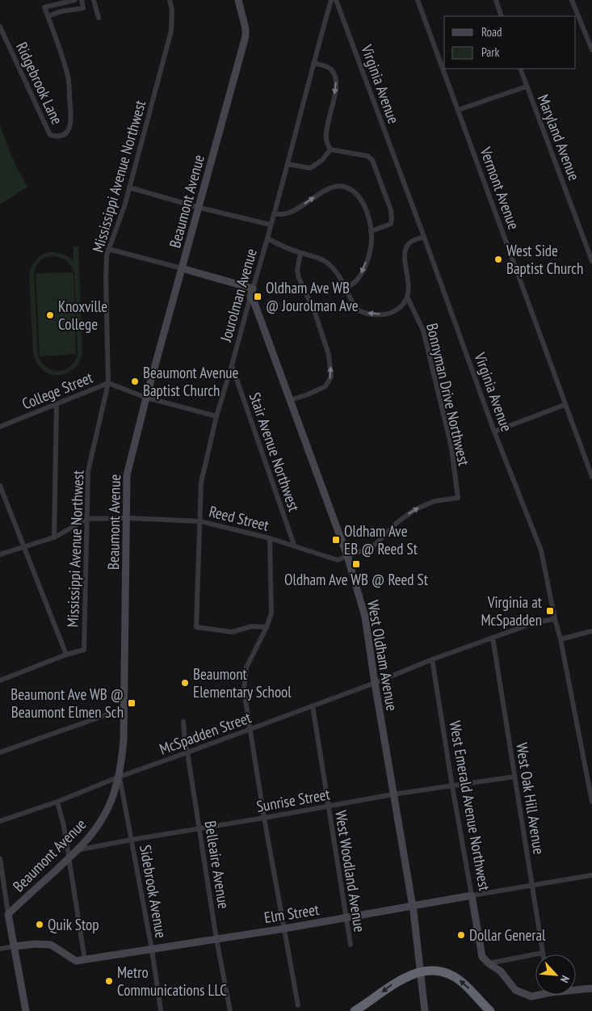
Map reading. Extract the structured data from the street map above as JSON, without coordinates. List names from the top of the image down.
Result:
{
  "streets": {
    "street": [
      "Ridgebrook Lane",
      "Virginia Avenue",
      "Maryland Avenue",
      "Mississippi Avenue Northwest",
      "Vermont Avenue",
      "Beaumont Avenue",
      "Jourolman Avenue",
      "College Street",
      "Bonnyman Drive Northwest",
      "Stair Avenue Northwest",
      "Reed Street",
      "West Oldham Avenue",
      "McSpadden Street",
      "West Oak Hill Avenue",
      "Sunrise Street",
      "West Emerald Avenue Northwest",
      "Belleaire Avenue",
      "West Woodland Avenue",
      "Sidebrook Avenue",
      "Elm Street"
    ]
  },
  "crossings": [
    ["Virginia Avenue", "McSpadden Street"],
    ["Mississippi Avenue Northwest", "College Street"],
    ["Mississippi Avenue Northwest", "Reed Street"],
    ["Beaumont Avenue", "College Street"],
    ["Beaumont Avenue", "Reed Street"],
    ["Beaumont Avenue", "McSpadden Street"],
    ["Beaumont Avenue", "Sunrise Street"],
    ["Beaumont Avenue", "Sidebrook Avenue"],
    ["Jourolman Avenue", "College Street"],
    ["Jourolman Avenue", "Stair Avenue Northwest"],
    ["Jourolman Avenue", "Reed Street"],
    ["Jourolman Avenue", "West Oldham Avenue"],
    ["Bonnyman Drive Northwest", "Reed Street"],
    ["Stair Avenue Northwest", "Reed Street"],
    ["Reed Street", "West Oldham Avenue"],
    ["West Oldham Avenue", "McSpadden Street"],
    ["West Oldham Avenue", "Sunrise Street"],
    ["West Oldham Avenue", "Elm Street"],
    ["McSpadden Street", "West Oak Hill Avenue"],
    ["McSpadden Street", "West Emerald Avenue Northwest"],
    ["McSpadden Street", "Belleaire Avenue"],
    ["McSpadden Street", "West Woodland Avenue"],
    ["McSpadden Street", "Sidebrook Avenue"],
    ["West Oak Hill Avenue", "Sunrise Street"],
    ["West Oak Hill Avenue", "Elm Street"],
    ["Sunrise Street", "West Emerald Avenue Northwest"],
    ["Sunrise Street", "Belleaire Avenue"],
    ["Sunrise Street", "West Woodland Avenue"],
    ["Sunrise Street", "Sidebrook Avenue"],
    ["West Emerald Avenue Northwest", "Elm Street"],
    ["Belleaire Avenue", "Elm Street"],
    ["West Woodland Avenue", "Elm Street"],
    ["Sidebrook Avenue", "Elm Street"]
  ],
  "places": {
    "other": [
      "West Side Baptist Church",
      "Knoxville College",
      "Beaumont Avenue Baptist Church",
      "Beaumont Elementary School",
      "Quik Stop",
      "Dollar General",
      "Metro Communications LLC"
    ],
    "transit": [
      "Oldham Ave WB @ Jourolman Ave",
      "Oldham Ave EB @ Reed St",
      "Oldham Ave WB @ Reed St",
      "Virginia at McSpadden",
      "Beaumont Ave WB @ Beaumont Elmen Sch"
    ]
  },
  "legend": ["Road", "Park"],
  "north": "bottom right"
}
